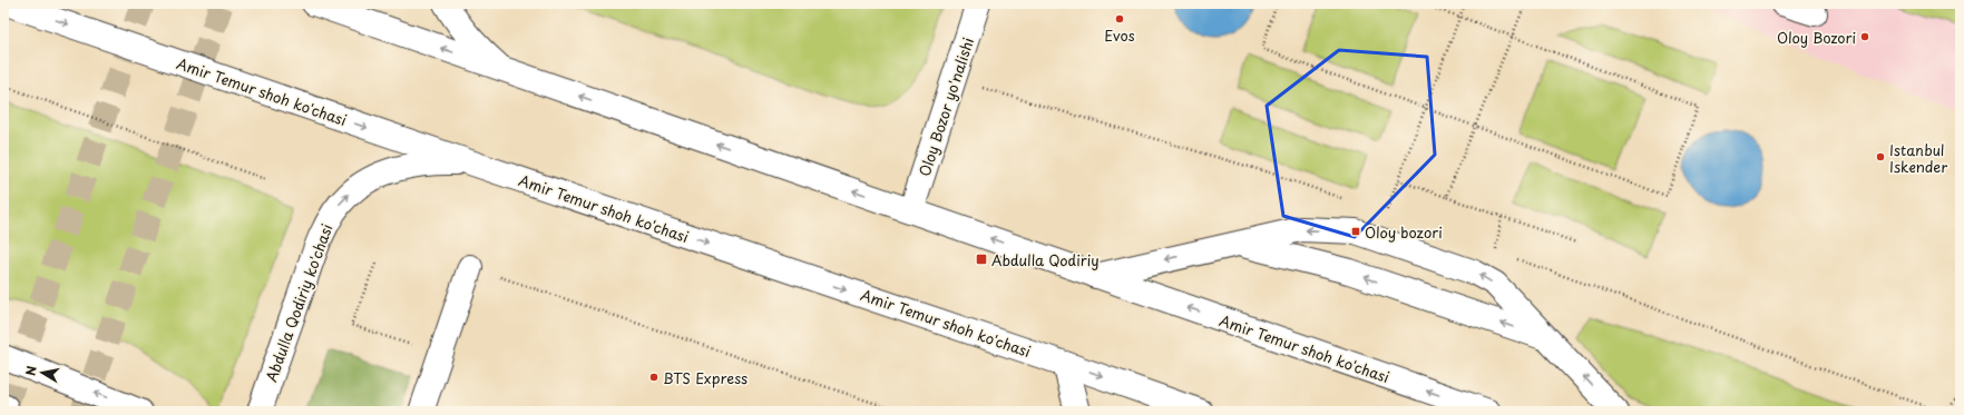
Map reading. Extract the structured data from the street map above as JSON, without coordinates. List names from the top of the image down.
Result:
{
  "streets": {
    "main road": ["Amir Temur shoh ko'chasi", "Oloy Bozor yo'nalishi", "Abdulla Qodiriy ko'chasi"]
  },
  "crossings": [
    ["Amir Temur shoh ko'chasi", "Oloy Bozor yo'nalishi"],
    ["Amir Temur shoh ko'chasi", "Abdulla Qodiriy ko'chasi"]
  ],
  "places": {
    "other": [
      "Evos",
      "Oloy Bozori",
      "Istanbul Iskender",
      "BTS Express"
    ],
    "transit": ["Oloy bozori", "Abdulla Qodiriy"]
  },
  "north": "left"
}
